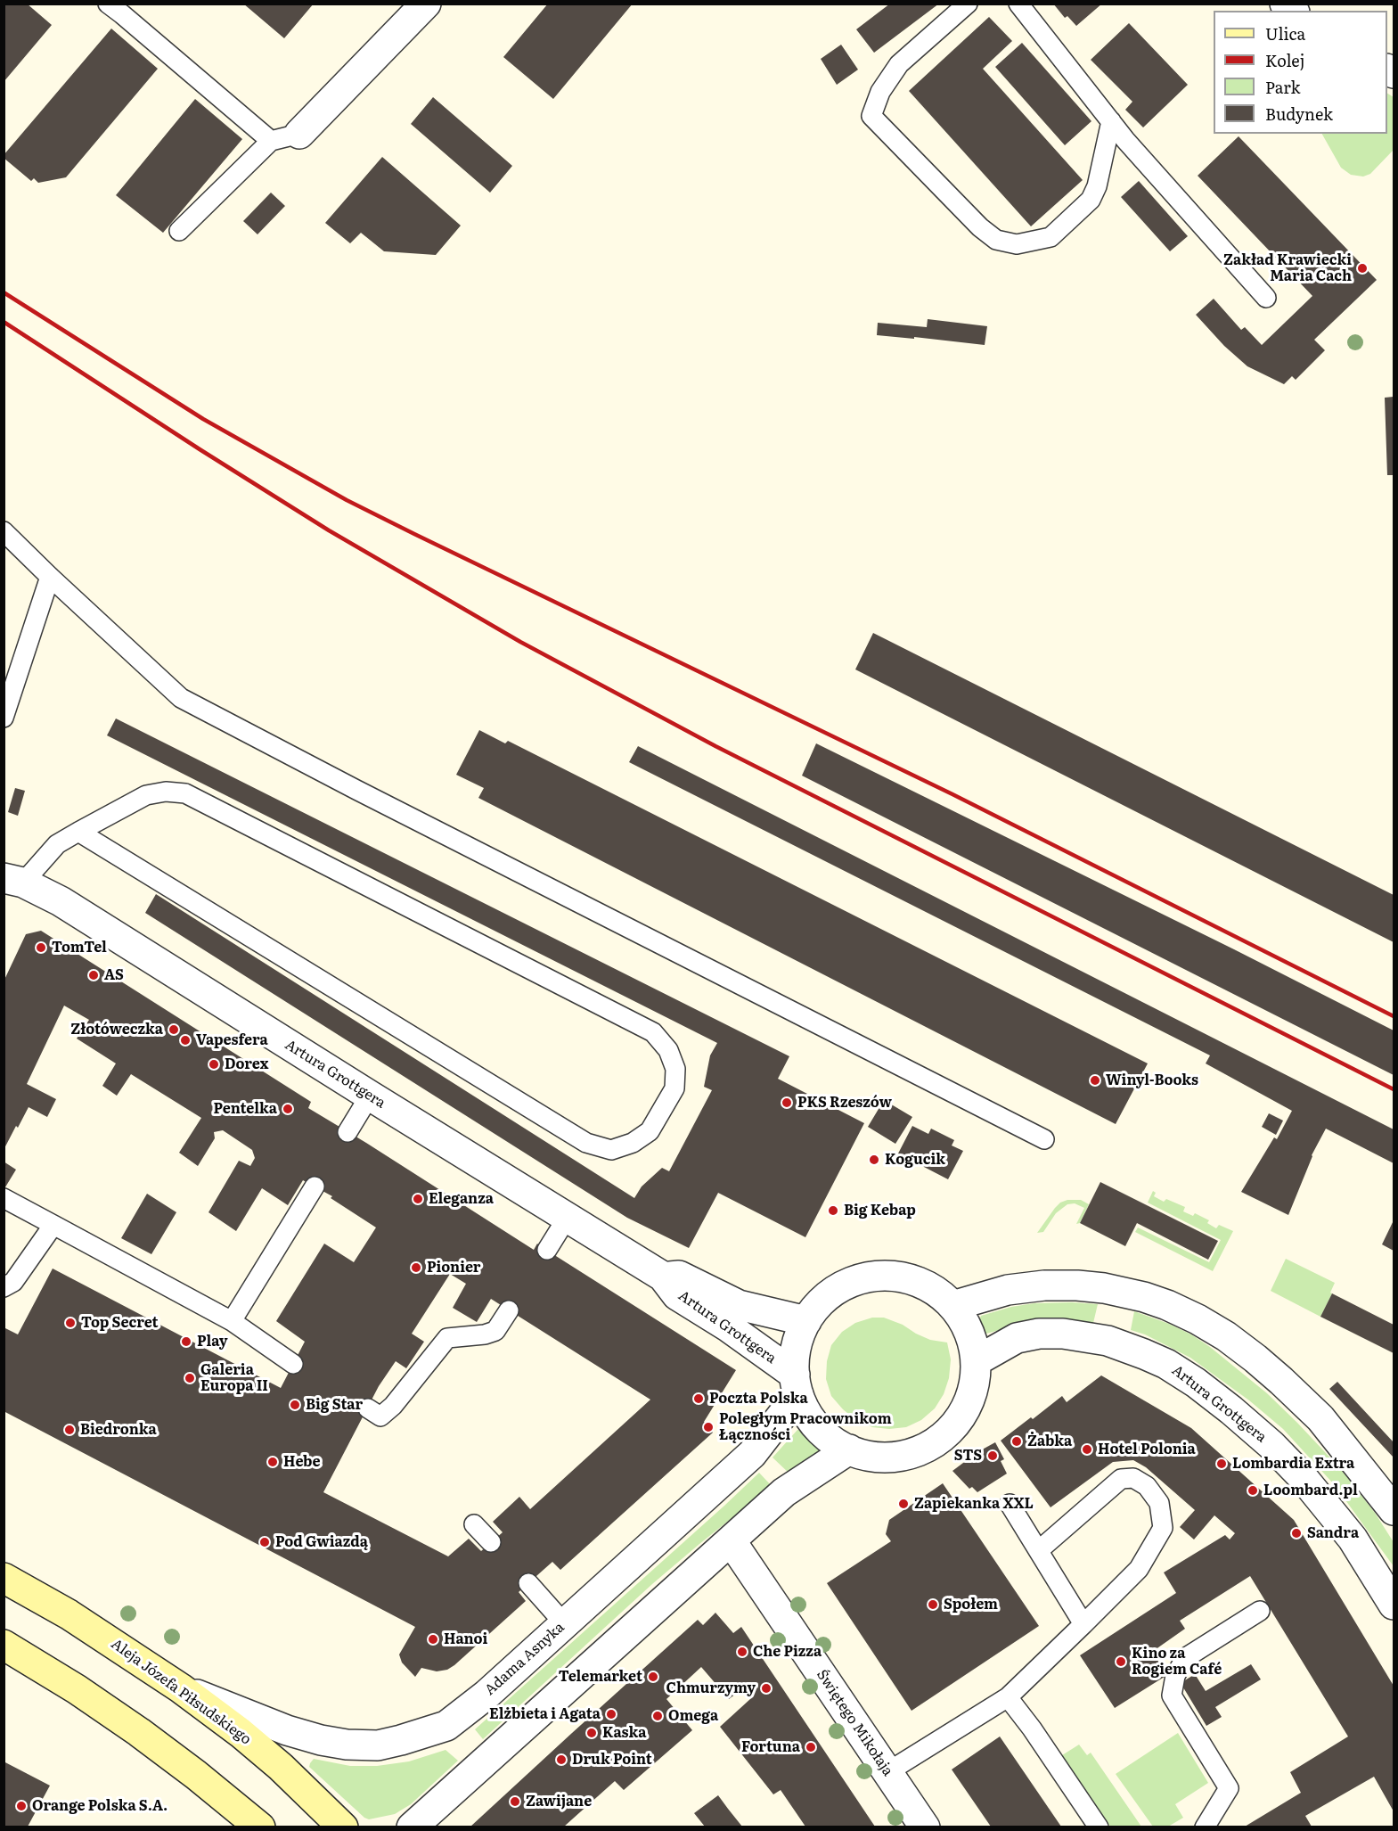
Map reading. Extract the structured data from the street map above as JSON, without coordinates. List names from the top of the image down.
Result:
{
  "streets": {
    "main road": ["Aleja Józefa Piłsudskiego"],
    "street": ["Artura Grottgera", "Adama Asnyka", "Świętego Mikołaja"]
  },
  "crossings": [
    ["Artura Grottgera", "Adama Asnyka"],
    ["Adama Asnyka", "Aleja Józefa Piłsudskiego"]
  ],
  "places": [
    "Zakład Krawiecki Maria Cach",
    "TomTel",
    "AS",
    "Złotóweczka",
    "Vapesfera",
    "Dorex",
    "Winyl-Books",
    "PKS Rzeszów",
    "Pentelka",
    "Kogucik",
    "Eleganza",
    "Big Kebap",
    "Pionier",
    "Top Secret",
    "Play",
    "Galeria Europa II",
    "Poczta Polska",
    "Big Star",
    "Poległym Pracownikom Łączności",
    "Biedronka",
    "Żabka",
    "Hotel Polonia",
    "STS",
    "Hebe",
    "Lombardia Extra",
    "Loombard.pl",
    "Zapiekanka XXL",
    "Sandra",
    "Pod Gwiazdą",
    "Społem",
    "Hanoi",
    "Che Pizza",
    "Kino za Rogiem Café",
    "Telemarket",
    "Chmurzymy",
    "Elżbieta i Agata",
    "Omega",
    "Kaska",
    "Fortuna",
    "Druk Point",
    "Zawijane",
    "Orange Polska S.A."
  ],
  "legend": [
    "Ulica",
    "Kolej",
    "Park",
    "Budynek"
  ]
}
